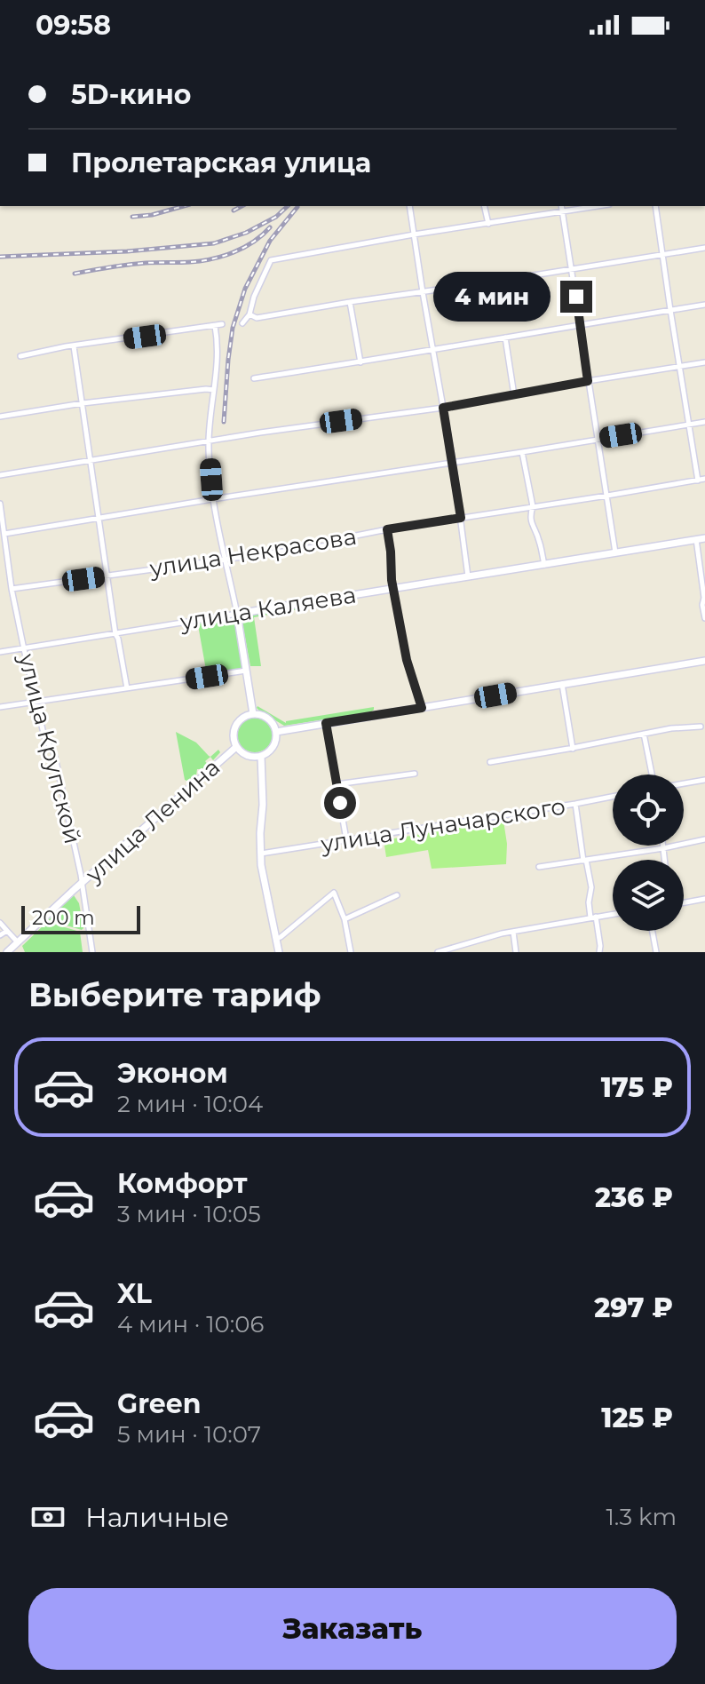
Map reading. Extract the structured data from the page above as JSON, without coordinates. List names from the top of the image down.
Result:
{
  "streets": {
    "street": [
      "улица Некрасова",
      "улица Каляева",
      "улица Крупской",
      "улица Ленина",
      "улица Луначарского"
    ]
  },
  "crossings": [
    ["улица Некрасова", "улица Крупской"],
    ["улица Каляева", "улица Крупской"],
    ["улица Крупской", "улица Ленина"]
  ],
  "scale_bar": "200 m",
  "page": {
    "status": "09:58",
    "banner": ["5D-кино", "Пролетарская улица"],
    "bubble": "4 мин",
    "scale": "200 m",
    "heading": "Выберите тариф",
    "list": [
      {
        "name": "Эконом",
        "note": "2 мин · 10:04",
        "value": "175 ₽"
      },
      {
        "name": "Комфорт",
        "note": "3 мин · 10:05",
        "value": "236 ₽"
      },
      {
        "name": "XL",
        "note": "4 мин · 10:06",
        "value": "297 ₽"
      },
      {
        "name": "Green",
        "note": "5 мин · 10:07",
        "value": "125 ₽"
      }
    ],
    "pay": ["Наличные", "1.3 km"],
    "buttons": "Заказать"
  }
}
